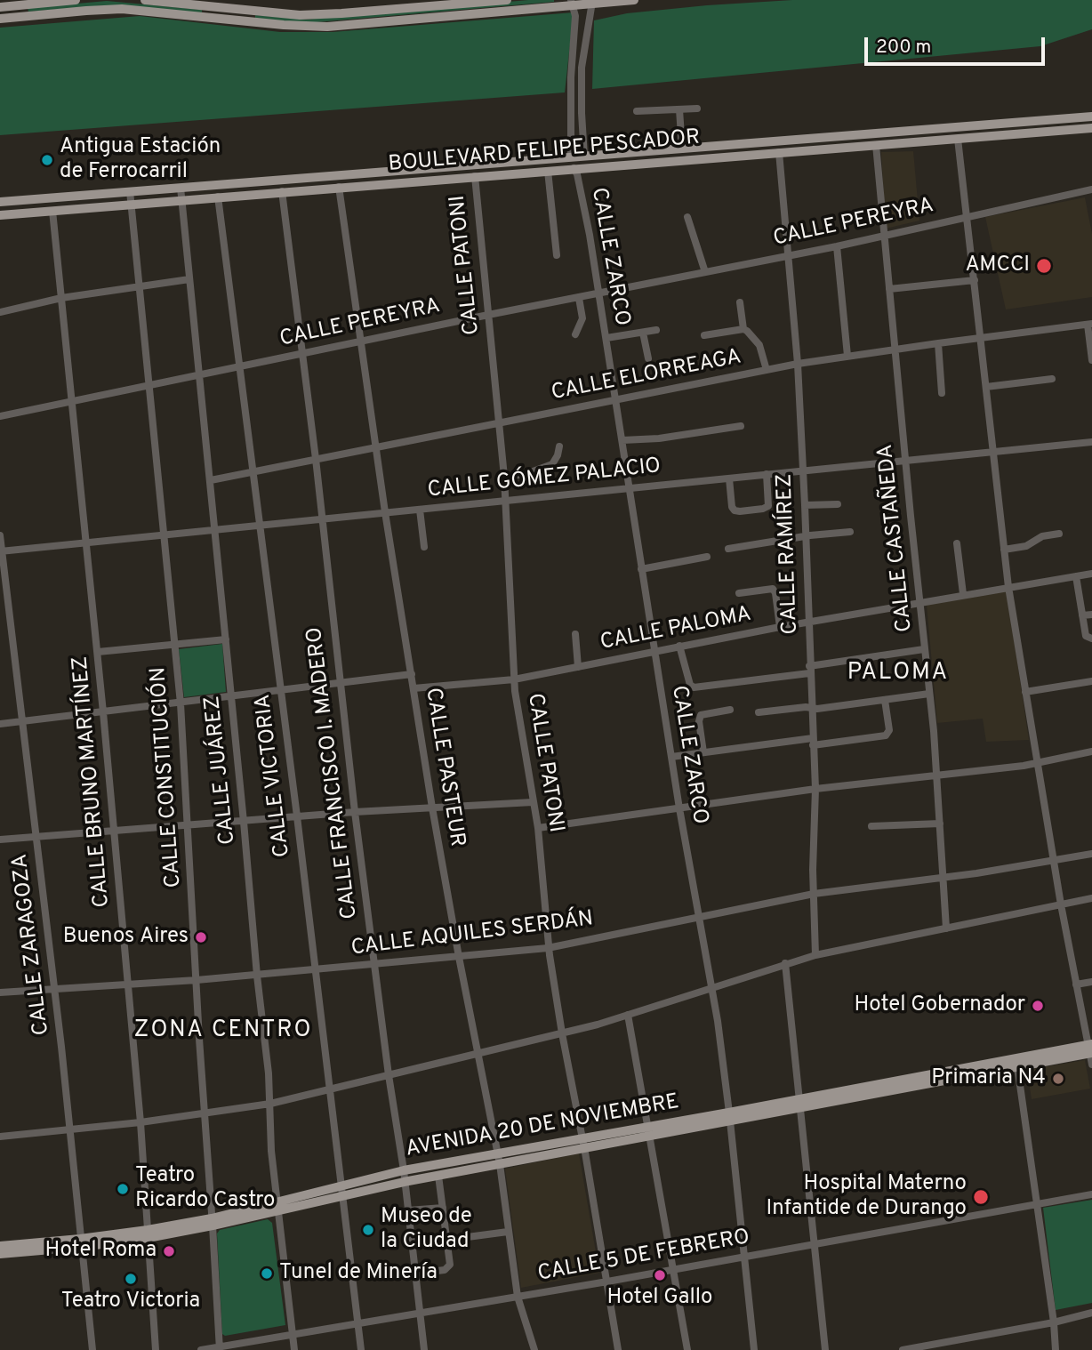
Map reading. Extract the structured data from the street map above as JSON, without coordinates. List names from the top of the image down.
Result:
{
  "streets": {
    "main road": ["BOULEVARD FELIPE PESCADOR", "AVENIDA 20 DE NOVIEMBRE"],
    "street": [
      "CALLE PEREYRA",
      "CALLE ZARCO",
      "CALLE PATONI",
      "CALLE ELORREAGA",
      "CALLE GÓMEZ PALACIO",
      "CALLE CASTAÑEDA",
      "CALLE RAMÍREZ",
      "CALLE PALOMA",
      "CALLE PASTEUR",
      "CALLE JUÁREZ",
      "CALLE FRANCISCO I. MADERO",
      "CALLE VICTORIA",
      "CALLE CONSTITUCIÓN",
      "CALLE BRUNO MARTÍNEZ",
      "CALLE AQUILES SERDÁN",
      "CALLE ZARAGOZA",
      "CALLE 5 DE FEBRERO"
    ]
  },
  "crossings": [
    ["BOULEVARD FELIPE PESCADOR", "CALLE ZARCO"],
    ["BOULEVARD FELIPE PESCADOR", "CALLE PATONI"],
    ["BOULEVARD FELIPE PESCADOR", "CALLE CASTAÑEDA"],
    ["BOULEVARD FELIPE PESCADOR", "CALLE RAMÍREZ"],
    ["BOULEVARD FELIPE PESCADOR", "CALLE PASTEUR"],
    ["BOULEVARD FELIPE PESCADOR", "CALLE JUÁREZ"],
    ["BOULEVARD FELIPE PESCADOR", "CALLE FRANCISCO I. MADERO"],
    ["BOULEVARD FELIPE PESCADOR", "CALLE VICTORIA"],
    ["BOULEVARD FELIPE PESCADOR", "CALLE CONSTITUCIÓN"],
    ["BOULEVARD FELIPE PESCADOR", "CALLE BRUNO MARTÍNEZ"],
    ["CALLE PEREYRA", "CALLE ZARCO"],
    ["CALLE PEREYRA", "CALLE PATONI"],
    ["CALLE PEREYRA", "CALLE CASTAÑEDA"],
    ["CALLE PEREYRA", "CALLE RAMÍREZ"],
    ["CALLE PEREYRA", "CALLE PASTEUR"],
    ["CALLE PEREYRA", "CALLE JUÁREZ"],
    ["CALLE PEREYRA", "CALLE FRANCISCO I. MADERO"],
    ["CALLE PEREYRA", "CALLE VICTORIA"],
    ["CALLE PEREYRA", "CALLE CONSTITUCIÓN"],
    ["CALLE PEREYRA", "CALLE BRUNO MARTÍNEZ"],
    ["CALLE ZARCO", "CALLE ELORREAGA"],
    ["CALLE ZARCO", "CALLE GÓMEZ PALACIO"],
    ["CALLE ZARCO", "CALLE PALOMA"],
    ["CALLE ZARCO", "CALLE AQUILES SERDÁN"],
    ["CALLE ZARCO", "AVENIDA 20 DE NOVIEMBRE"],
    ["CALLE ZARCO", "CALLE 5 DE FEBRERO"],
    ["CALLE PATONI", "CALLE ELORREAGA"],
    ["CALLE PATONI", "CALLE GÓMEZ PALACIO"],
    ["CALLE PATONI", "CALLE PALOMA"],
    ["CALLE PATONI", "CALLE AQUILES SERDÁN"],
    ["CALLE PATONI", "AVENIDA 20 DE NOVIEMBRE"],
    ["CALLE PATONI", "CALLE 5 DE FEBRERO"],
    ["CALLE ELORREAGA", "CALLE CASTAÑEDA"],
    ["CALLE ELORREAGA", "CALLE RAMÍREZ"],
    ["CALLE ELORREAGA", "CALLE PASTEUR"],
    ["CALLE ELORREAGA", "CALLE JUÁREZ"],
    ["CALLE ELORREAGA", "CALLE FRANCISCO I. MADERO"],
    ["CALLE ELORREAGA", "CALLE VICTORIA"],
    ["CALLE GÓMEZ PALACIO", "CALLE CASTAÑEDA"],
    ["CALLE GÓMEZ PALACIO", "CALLE RAMÍREZ"],
    ["CALLE GÓMEZ PALACIO", "CALLE PASTEUR"],
    ["CALLE GÓMEZ PALACIO", "CALLE JUÁREZ"],
    ["CALLE GÓMEZ PALACIO", "CALLE FRANCISCO I. MADERO"],
    ["CALLE GÓMEZ PALACIO", "CALLE VICTORIA"],
    ["CALLE GÓMEZ PALACIO", "CALLE CONSTITUCIÓN"],
    ["CALLE GÓMEZ PALACIO", "CALLE BRUNO MARTÍNEZ"],
    ["CALLE GÓMEZ PALACIO", "CALLE ZARAGOZA"],
    ["CALLE CASTAÑEDA", "CALLE PALOMA"],
    ["CALLE CASTAÑEDA", "CALLE AQUILES SERDÁN"],
    ["CALLE RAMÍREZ", "CALLE PALOMA"],
    ["CALLE RAMÍREZ", "CALLE AQUILES SERDÁN"],
    ["CALLE PALOMA", "CALLE PASTEUR"],
    ["CALLE PASTEUR", "CALLE AQUILES SERDÁN"],
    ["CALLE PASTEUR", "AVENIDA 20 DE NOVIEMBRE"],
    ["CALLE PASTEUR", "CALLE 5 DE FEBRERO"],
    ["CALLE JUÁREZ", "CALLE AQUILES SERDÁN"],
    ["CALLE JUÁREZ", "AVENIDA 20 DE NOVIEMBRE"],
    ["CALLE JUÁREZ", "CALLE 5 DE FEBRERO"],
    ["CALLE FRANCISCO I. MADERO", "CALLE AQUILES SERDÁN"],
    ["CALLE FRANCISCO I. MADERO", "AVENIDA 20 DE NOVIEMBRE"],
    ["CALLE FRANCISCO I. MADERO", "CALLE 5 DE FEBRERO"],
    ["CALLE VICTORIA", "CALLE AQUILES SERDÁN"],
    ["CALLE VICTORIA", "AVENIDA 20 DE NOVIEMBRE"],
    ["CALLE VICTORIA", "CALLE 5 DE FEBRERO"],
    ["CALLE CONSTITUCIÓN", "CALLE AQUILES SERDÁN"],
    ["CALLE CONSTITUCIÓN", "AVENIDA 20 DE NOVIEMBRE"],
    ["CALLE CONSTITUCIÓN", "CALLE 5 DE FEBRERO"],
    ["CALLE BRUNO MARTÍNEZ", "CALLE AQUILES SERDÁN"],
    ["CALLE BRUNO MARTÍNEZ", "AVENIDA 20 DE NOVIEMBRE"],
    ["CALLE AQUILES SERDÁN", "CALLE ZARAGOZA"],
    ["CALLE ZARAGOZA", "AVENIDA 20 DE NOVIEMBRE"]
  ],
  "districts": ["PALOMA", "ZONA CENTRO"],
  "places": [
    "Antigua Estación de Ferrocarril",
    "AMCCI",
    "Buenos Aires",
    "Hotel Gobernador",
    "Primaria N4",
    "Teatro Ricardo Castro",
    "Hospital Materno Infantide de Durango",
    "Museo de la Ciudad",
    "Hotel Roma",
    "Tunel de Minería",
    "Hotel Gallo",
    "Teatro Victoria"
  ],
  "scale_bar": "200 m"
}
